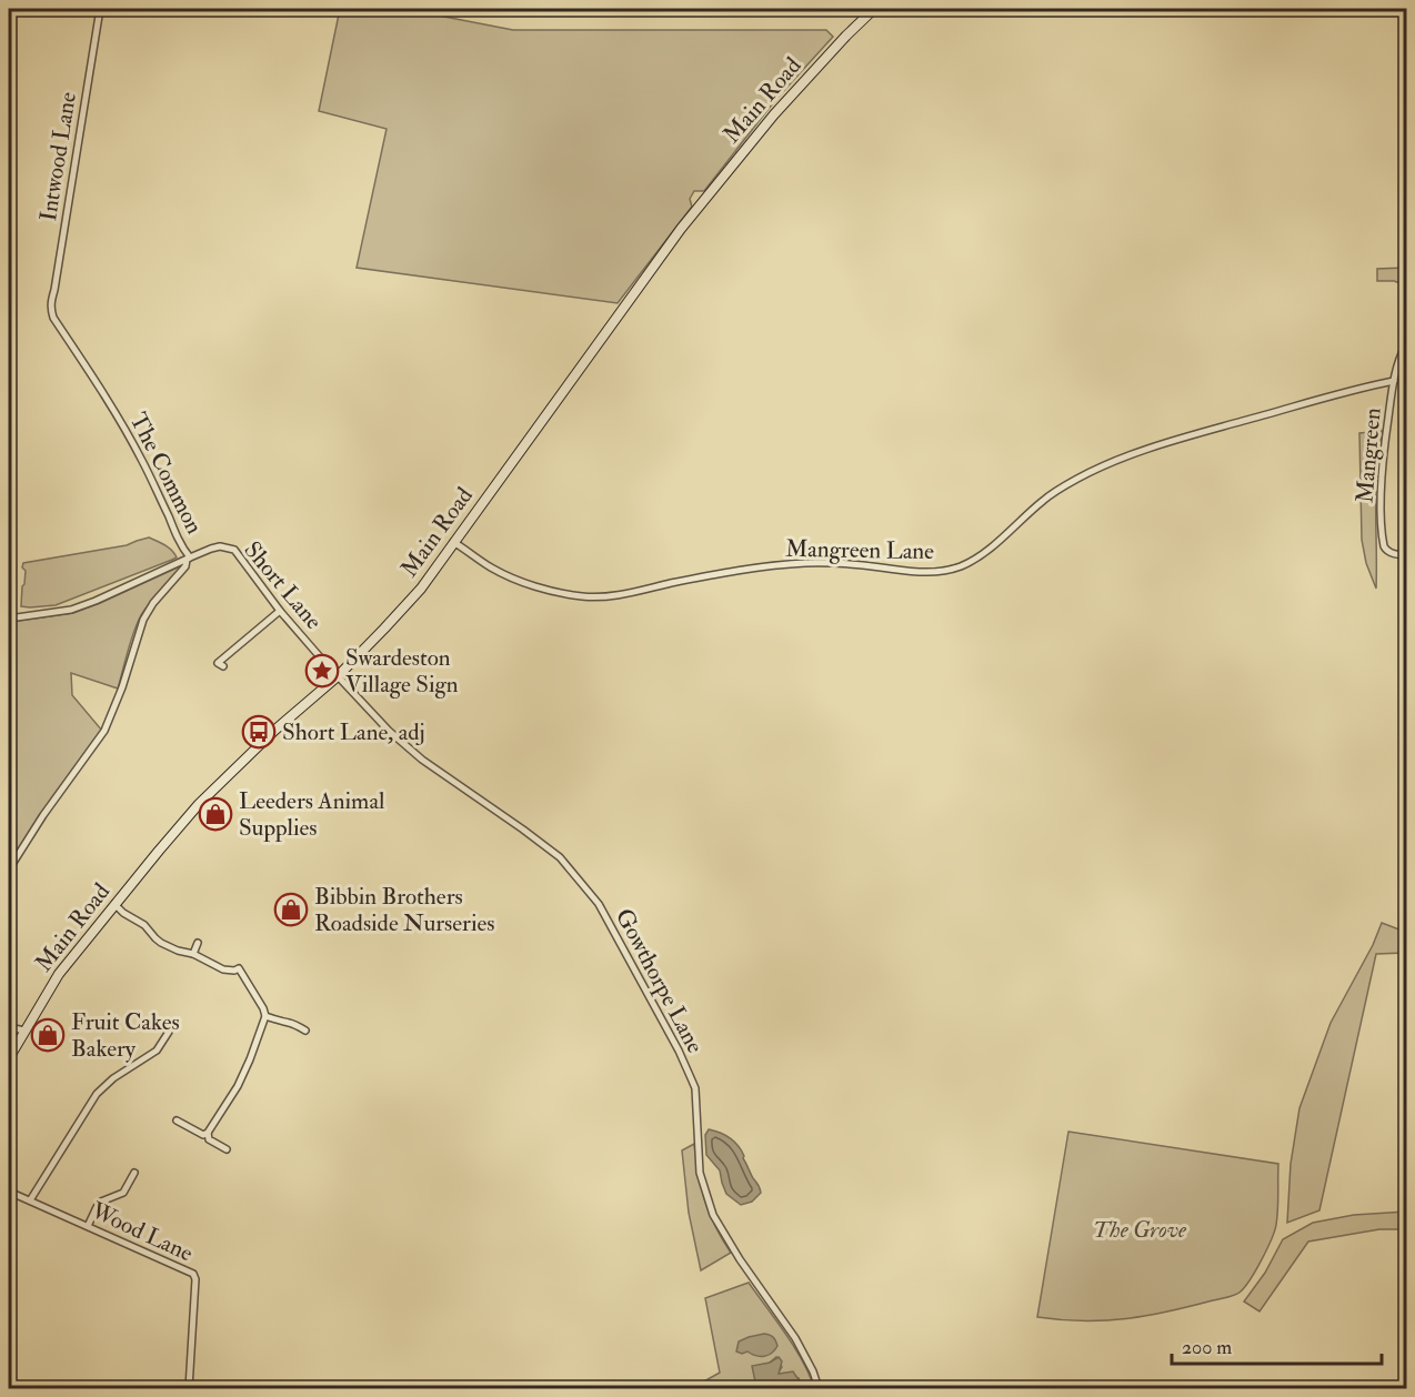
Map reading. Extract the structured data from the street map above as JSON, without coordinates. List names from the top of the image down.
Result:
{
  "streets": {
    "main road": ["Main Road"],
    "street": [
      "Intwood Lane",
      "Mangreen",
      "The Common",
      "Mangreen Lane",
      "Short Lane",
      "Gowthorpe Lane",
      "Wood Lane"
    ]
  },
  "crossings": [
    ["Main Road", "Mangreen Lane"],
    ["Main Road", "Short Lane"],
    ["Main Road", "Gowthorpe Lane"],
    ["Intwood Lane", "The Common"],
    ["Mangreen", "Mangreen Lane"],
    ["The Common", "Short Lane"],
    ["Short Lane", "Gowthorpe Lane"]
  ],
  "parks": ["The Grove"],
  "places": {
    "place": ["Swardeston Village Sign"],
    "bus stop": ["Short Lane, adj"],
    "shop": ["Leeders Animal Supplies", "Bibbin Brothers Roadside Nurseries", "Fruit Cakes Bakery"]
  },
  "scale_bar": "200 m"
}
